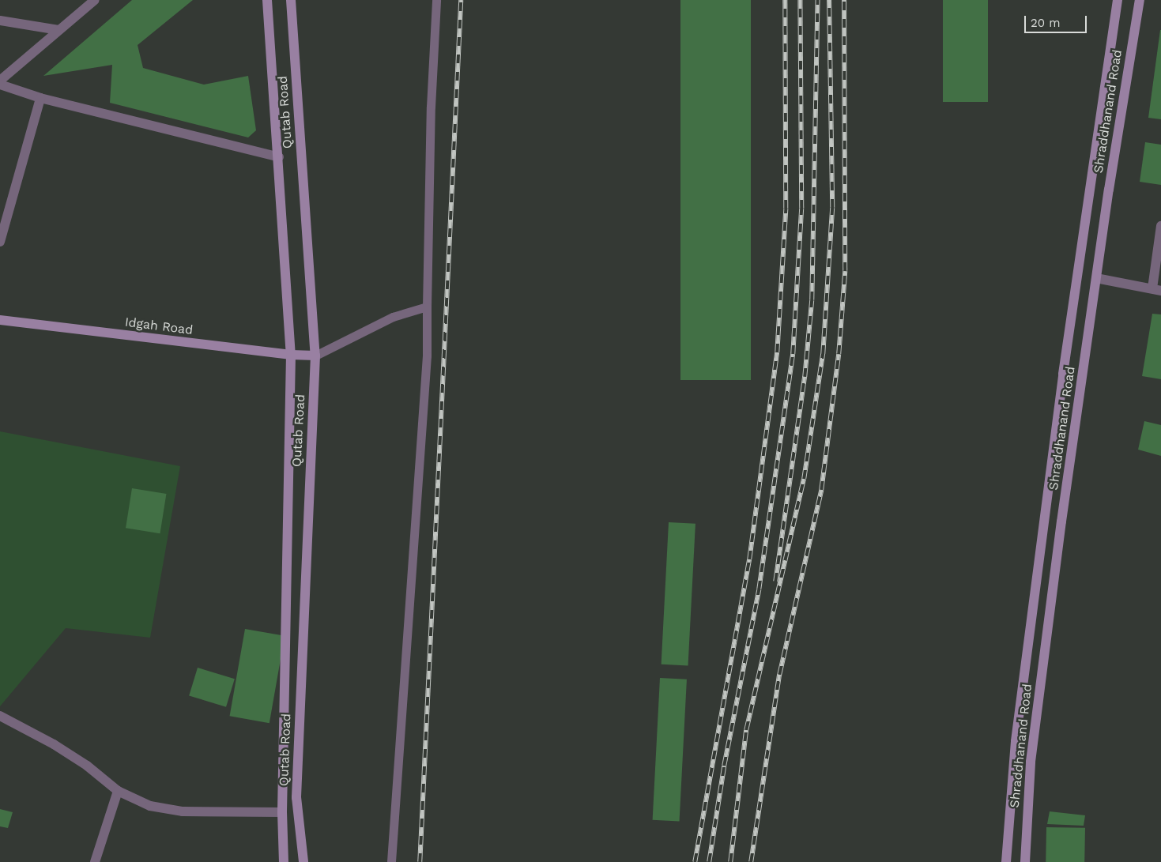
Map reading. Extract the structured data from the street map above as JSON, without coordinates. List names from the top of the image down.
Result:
{
  "streets": {
    "street": ["Shraddhanand Road", "Qutab Road", "Idgah Road"]
  },
  "crossings": [
    ["Qutab Road", "Idgah Road"]
  ],
  "scale_bar": "20 m"
}
